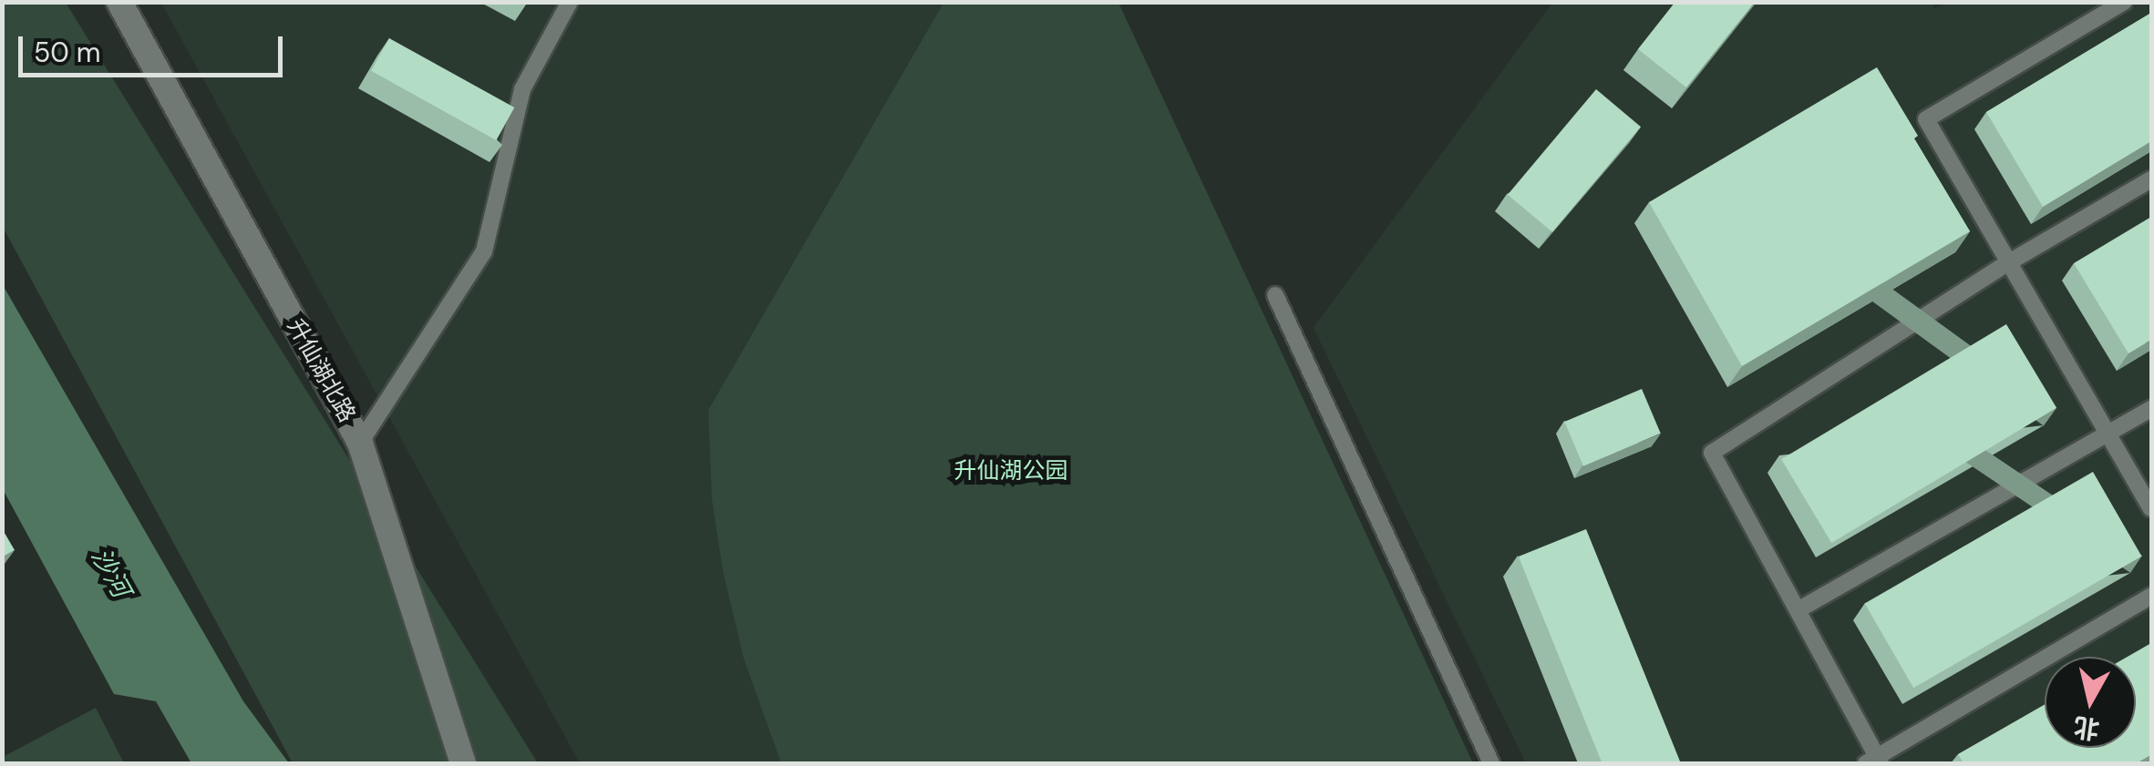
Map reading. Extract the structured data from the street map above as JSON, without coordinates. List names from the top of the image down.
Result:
{
  "streets": {
    "street": ["升仙湖北路"]
  },
  "water": ["沙河"],
  "parks": ["升仙湖公园"],
  "scale_bar": "50 m",
  "north": "bottom"
}
